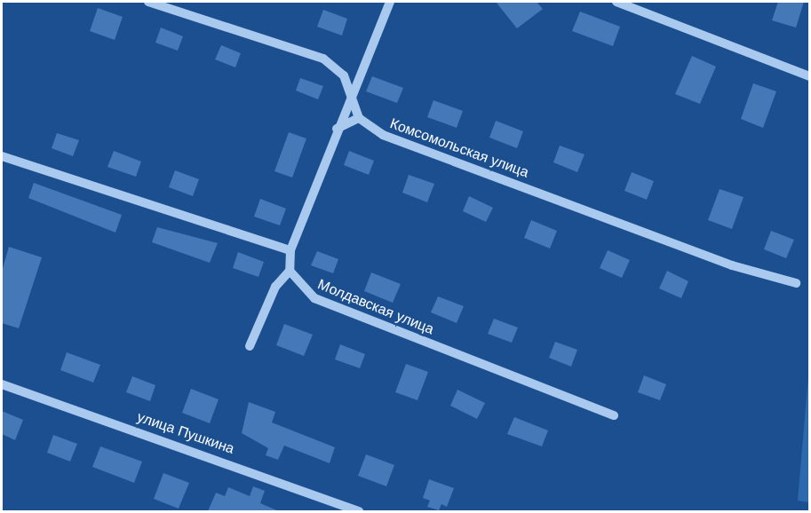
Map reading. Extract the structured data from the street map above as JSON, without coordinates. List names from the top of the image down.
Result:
{
  "streets": {
    "street": ["Комсомольская улица", "Молдавская улица", "улица Пушкина"]
  }
}
